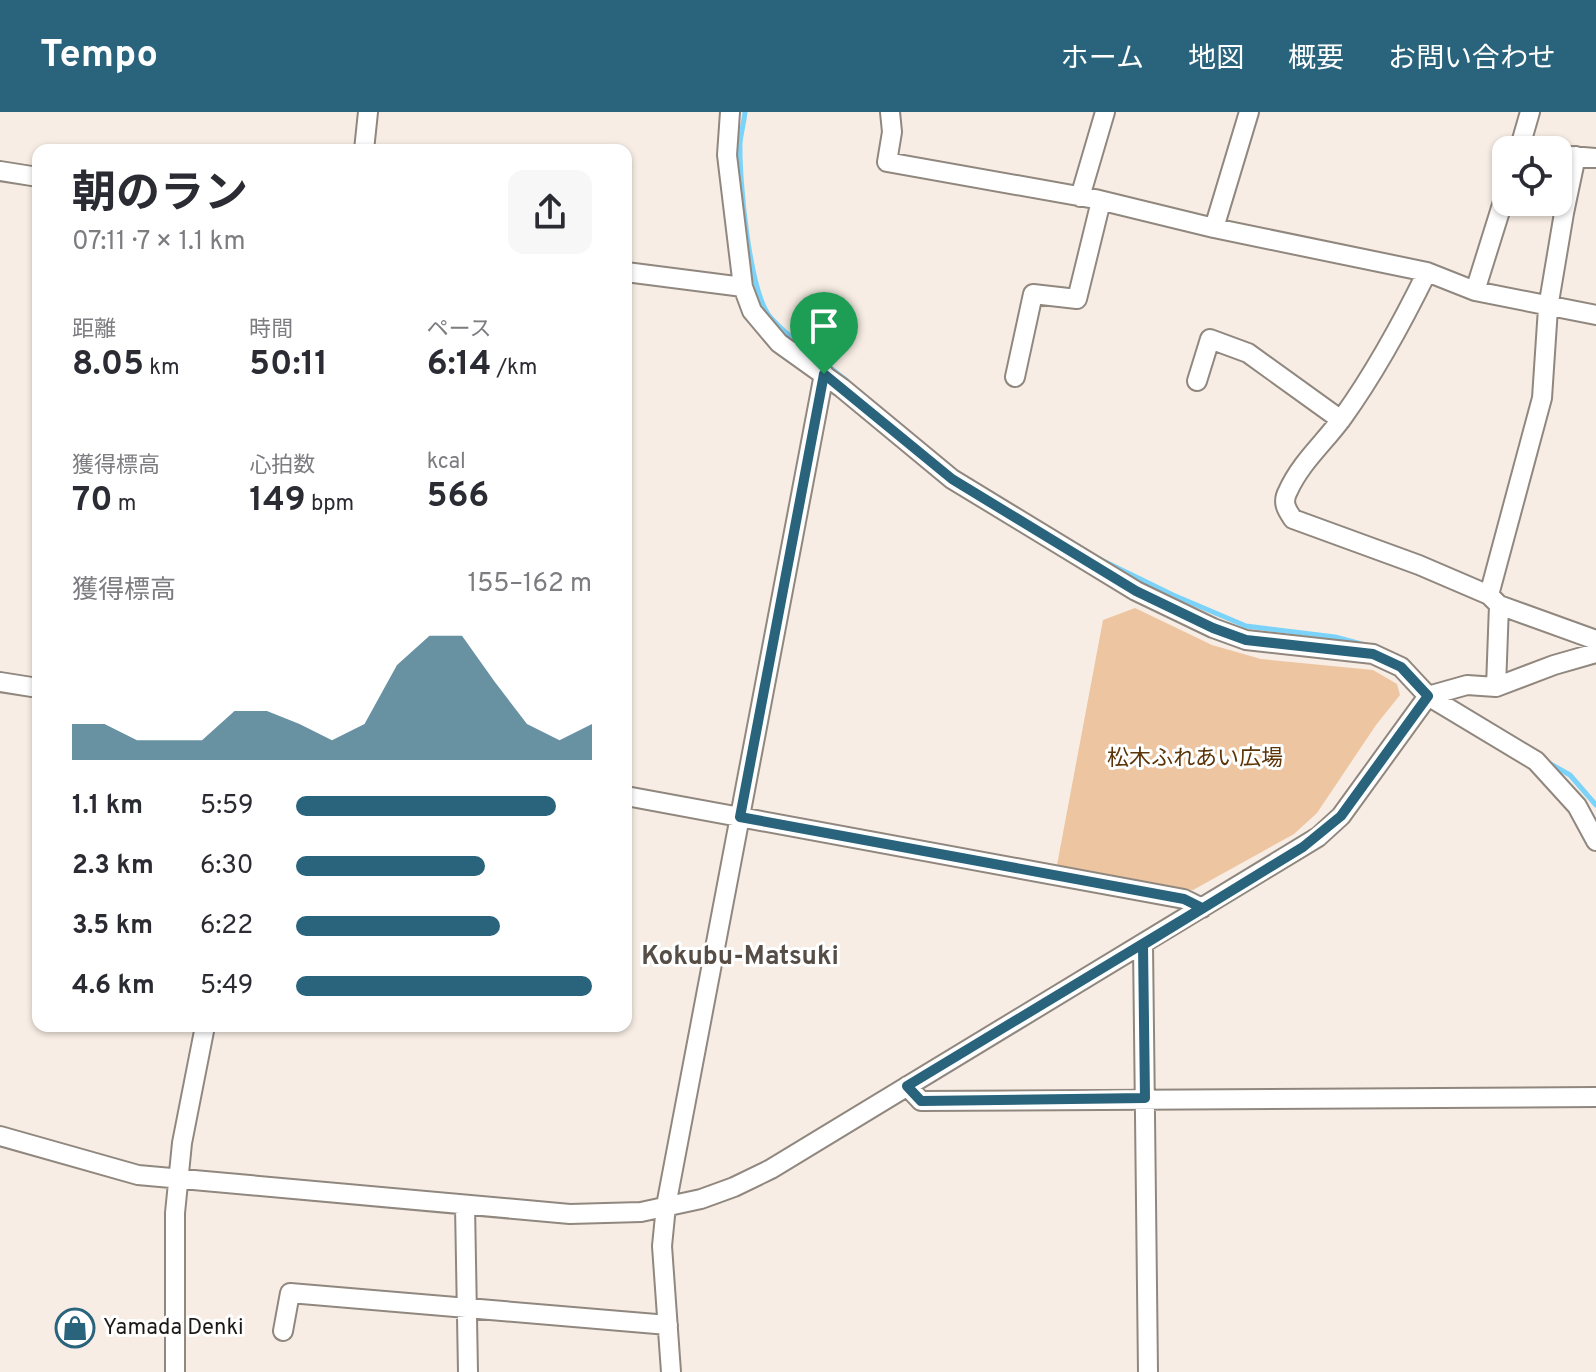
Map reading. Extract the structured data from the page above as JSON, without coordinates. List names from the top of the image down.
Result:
{
  "districts": ["Kokubu-Matsuki"],
  "parks": ["松木ふれあい広場"],
  "places": {
    "shop": ["Yamada Denki"]
  },
  "page": {
    "header": "Tempo",
    "nav": [
      "ホーム",
      "地図",
      "概要",
      "お問い合わせ"
    ],
    "heading": ["朝のラン", "07:11 · 7 × 1.1 km"],
    "stats": [
      ["距離", "8.05 km"],
      ["時間", "50:11"],
      ["ペース", "6:14 /km"],
      ["獲得標高", "70 m"],
      ["心拍数", "149 bpm"],
      ["kcal", "566"]
    ],
    "chart": ["獲得標高", "155–162 m"],
    "list": [
      {
        "name": "1.1 km",
        "note": "5:59"
      },
      {
        "name": "2.3 km",
        "note": "6:30"
      },
      {
        "name": "3.5 km",
        "note": "6:22"
      },
      {
        "name": "4.6 km",
        "note": "5:49"
      }
    ]
  }
}
